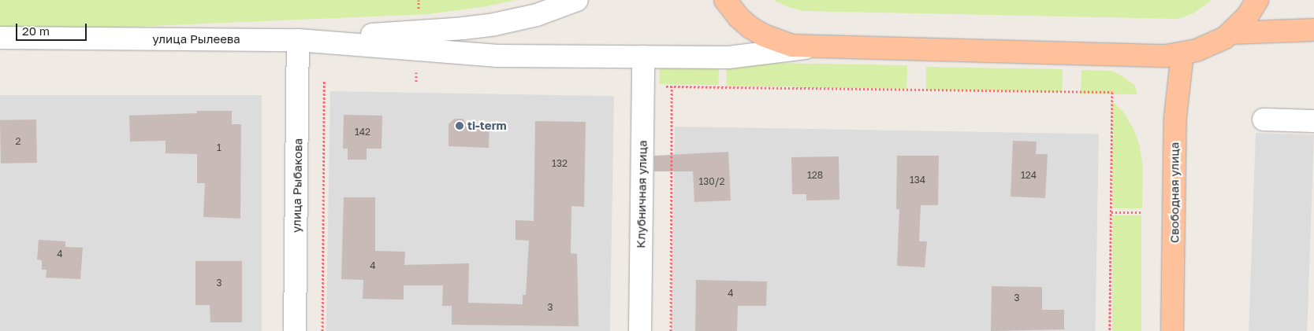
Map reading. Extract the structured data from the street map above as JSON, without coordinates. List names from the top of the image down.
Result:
{
  "streets": {
    "main road": ["Свободная улица"],
    "street": ["улица Рылеева", "улица Рыбакова", "Клубничная улица"]
  },
  "crossings": [
    ["улица Рылеева", "улица Рыбакова"],
    ["улица Рылеева", "Клубничная улица"]
  ],
  "places": ["ti-term"],
  "house_numbers": [
    "142",
    "2",
    "1",
    "132",
    "128",
    "124",
    "134",
    "130/2",
    "4",
    "4",
    "3",
    "4",
    "3",
    "3"
  ],
  "scale_bar": "20 m"
}
